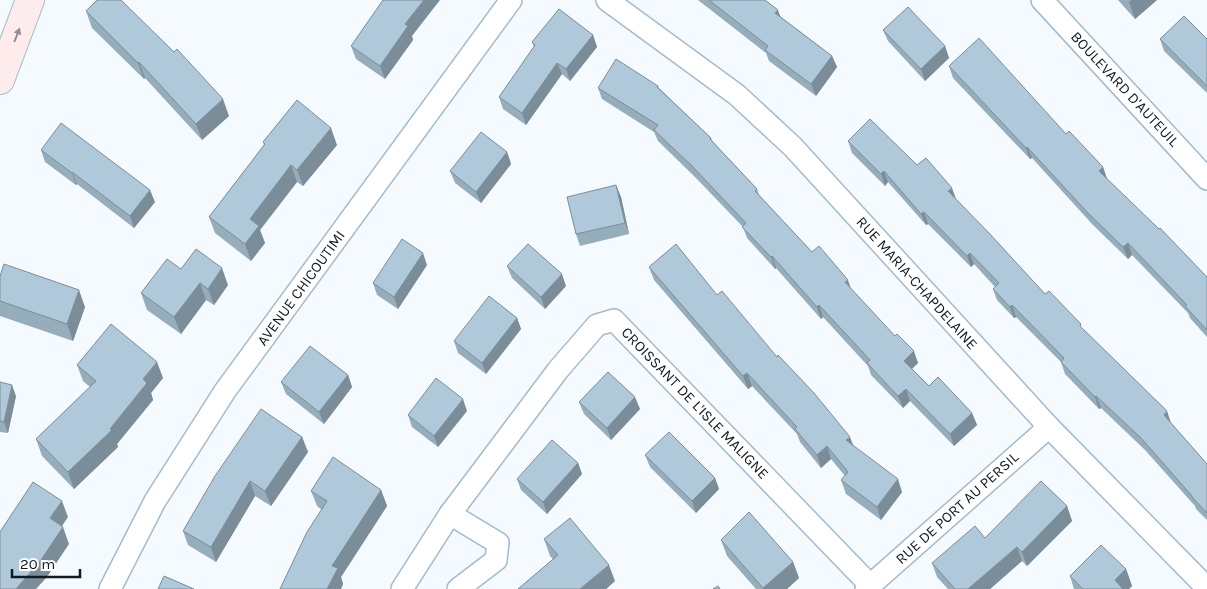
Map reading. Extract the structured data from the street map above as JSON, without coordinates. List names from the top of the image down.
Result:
{
  "streets": {
    "street": [
      "BOULEVARD D'AUTEUIL",
      "RUE MARIA-CHAPDELAINE",
      "AVENUE CHICOUTIMI",
      "CROISSANT DE L'ISLE MALIGNE",
      "RUE DE PORT AU PERSIL"
    ]
  },
  "crossings": [
    ["RUE MARIA-CHAPDELAINE", "RUE DE PORT AU PERSIL"],
    ["CROISSANT DE L'ISLE MALIGNE", "RUE DE PORT AU PERSIL"]
  ],
  "scale_bar": "20 m"
}
